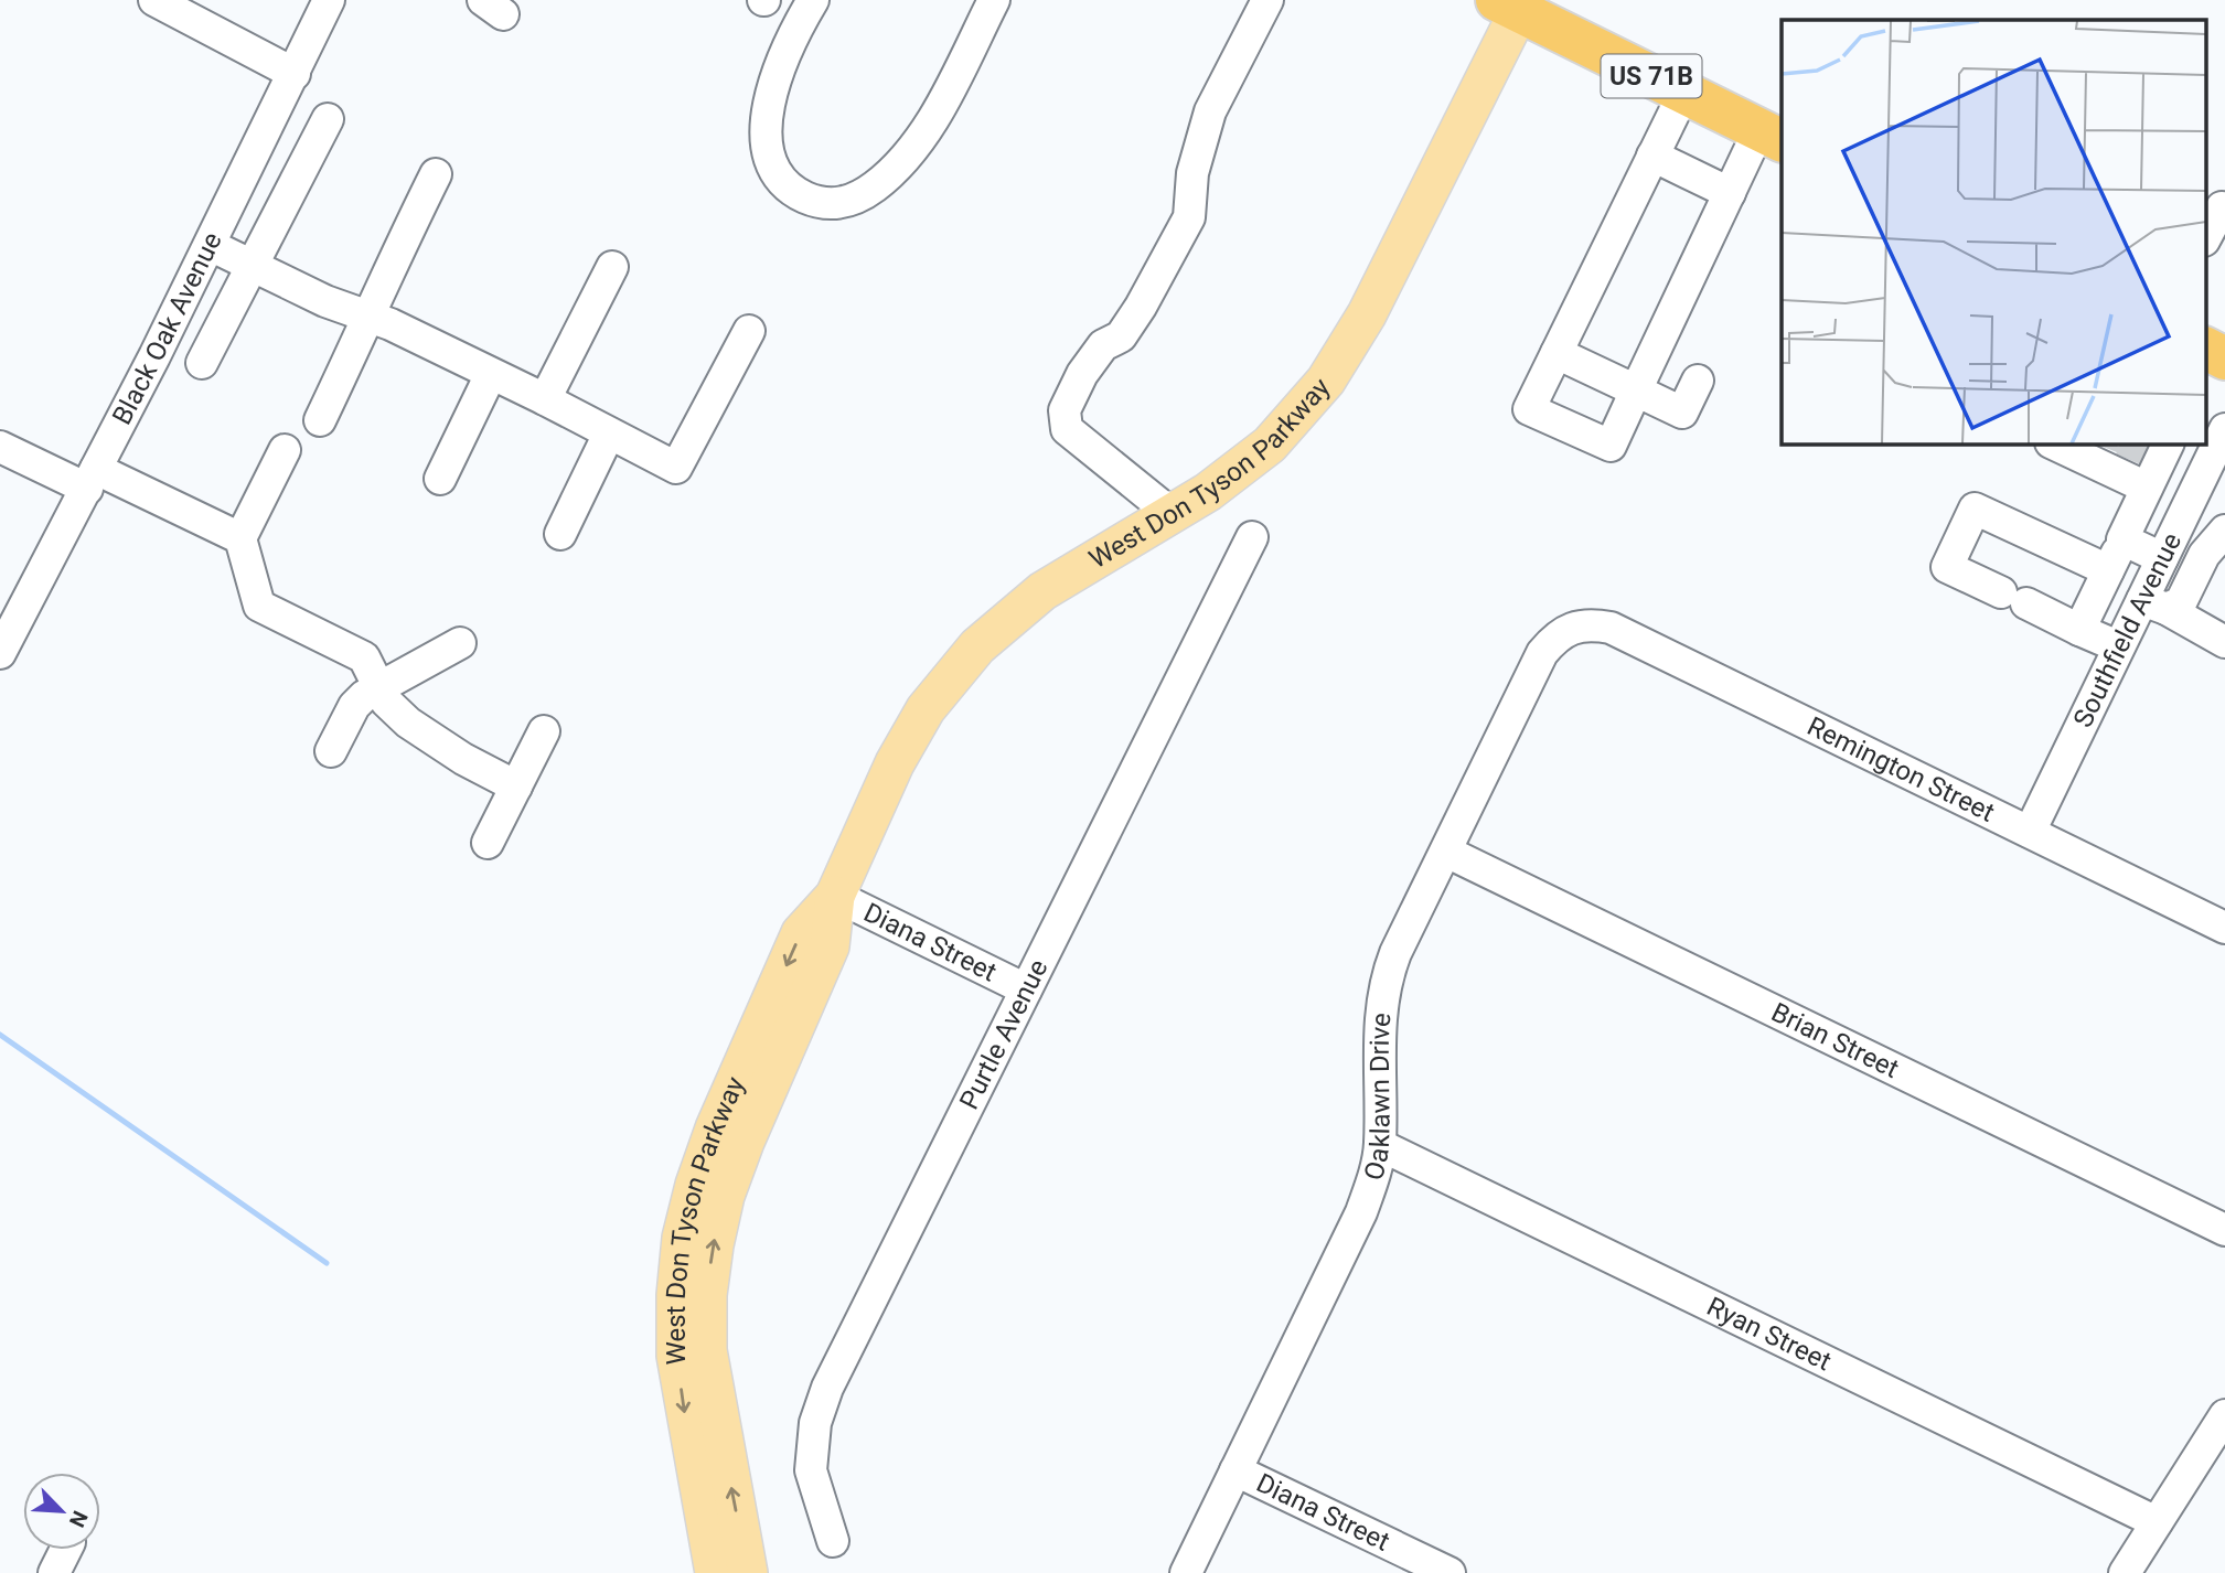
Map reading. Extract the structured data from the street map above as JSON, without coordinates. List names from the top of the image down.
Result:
{
  "streets": {
    "highway": ["US 71B"],
    "main road": ["West Don Tyson Parkway"],
    "street": [
      "Black Oak Avenue",
      "Southfield Avenue",
      "Remington Street",
      "Diana Street",
      "Purtle Avenue",
      "Brian Street",
      "Oaklawn Drive",
      "Ryan Street"
    ]
  },
  "crossings": [
    ["US 71B", "West Don Tyson Parkway"],
    ["West Don Tyson Parkway", "Diana Street"],
    ["Southfield Avenue", "Remington Street"],
    ["Remington Street", "Oaklawn Drive"],
    ["Diana Street", "Purtle Avenue"],
    ["Diana Street", "Oaklawn Drive"],
    ["Brian Street", "Oaklawn Drive"],
    ["Oaklawn Drive", "Ryan Street"]
  ],
  "north": "bottom right"
}
